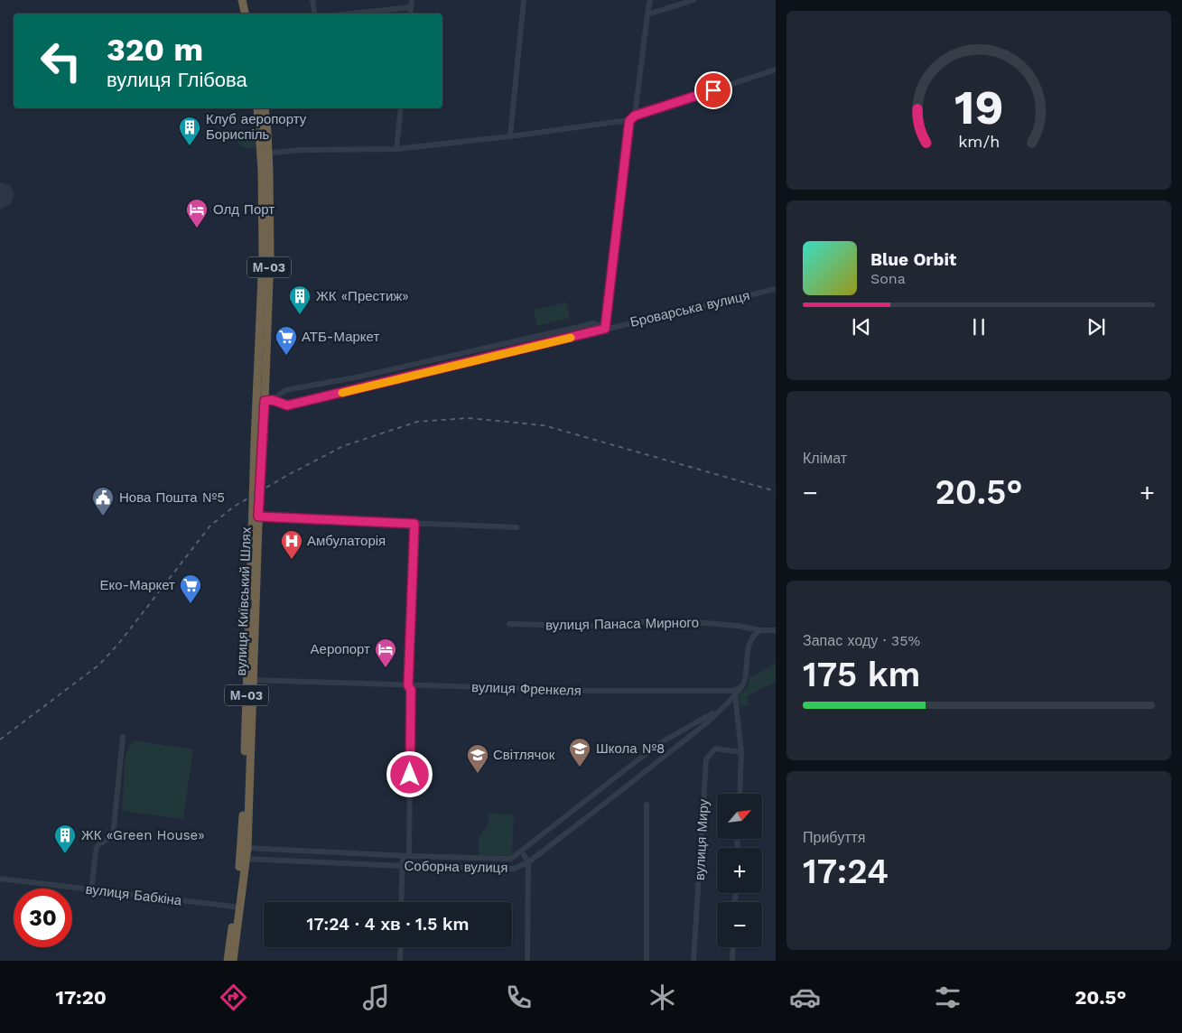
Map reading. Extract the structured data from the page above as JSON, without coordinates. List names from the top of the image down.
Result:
{
  "streets": {
    "highway": ["М-03", "вулиця Київський Шлях"],
    "street": [
      "Броварська вулиця",
      "вулиця Панаса Мирного",
      "вулиця Френкеля",
      "вулиця Миру",
      "Соборна вулиця",
      "вулиця Бабкіна"
    ]
  },
  "crossings": [
    ["Броварська вулиця", "вулиця Київський Шлях"],
    ["вулиця Київський Шлях", "вулиця Френкеля"],
    ["вулиця Київський Шлях", "Соборна вулиця"],
    ["вулиця Київський Шлях", "вулиця Бабкіна"],
    ["вулиця Френкеля", "Соборна вулиця"]
  ],
  "places": {
    "building": ["Клуб аеропорту Бориспіль", "ЖК «Престиж»", "ЖК «Green House»"],
    "hotel": ["Олд Порт", "Аеропорт"],
    "supermarket": ["АТБ-Маркет", "Еко-Маркет"],
    "public building": ["Нова Пошта №5"],
    "hospital": ["Амбулаторія"],
    "school or university": ["Школа №8", "Світлячок"]
  },
  "north": "top right",
  "page": {
    "turn": ["320 m", "вулиця Глібова"],
    "song": ["Blue Orbit", "Sona"],
    "tile": [
      "Клімат",
      ["Запас ходу · 35%", "175 km"],
      ["Прибуття", "17:24"]
    ],
    "heat": ["−", "20.5°", "+"],
    "map_buttons": ["+", "−"],
    "limit": "30",
    "trip": "17:24 · 4 хв · 1.5 km",
    "tabs": ["17:20", "20.5°"],
    "gauge": ["19", "km/h"]
  }
}
